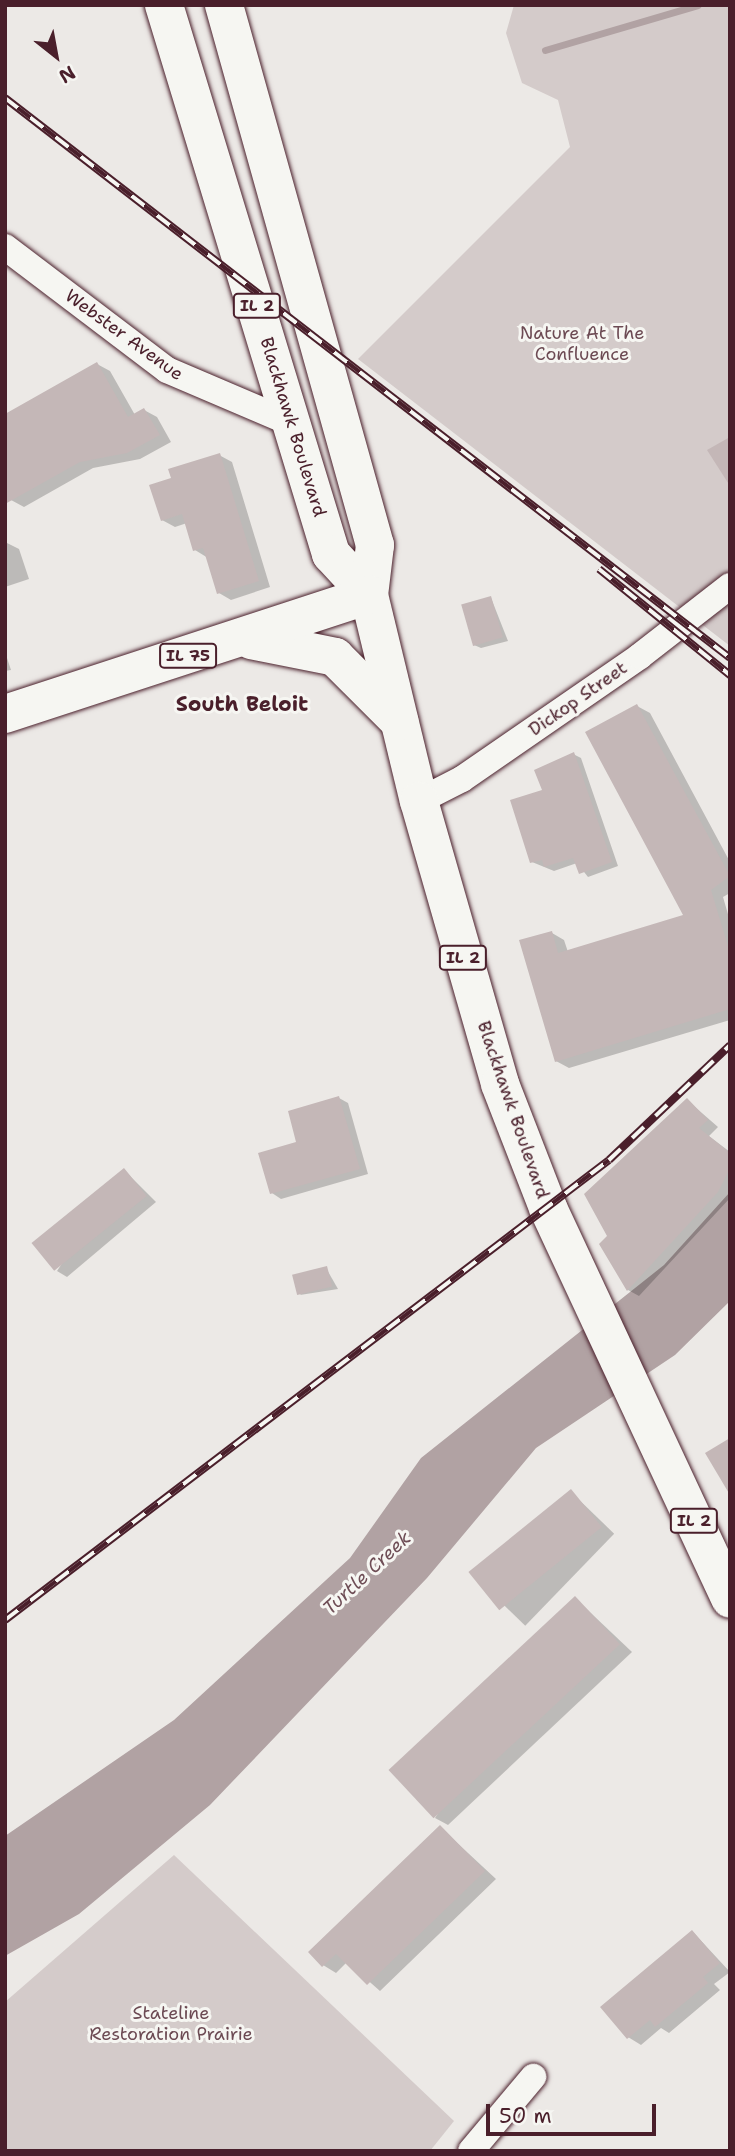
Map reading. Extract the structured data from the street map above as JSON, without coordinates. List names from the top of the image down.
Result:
{
  "streets": {
    "main road": ["IL 2", "Blackhawk Boulevard", "IL 75"],
    "street": ["Webster Avenue", "Dickop Street"]
  },
  "crossings": [
    ["Webster Avenue", "Blackhawk Boulevard"],
    ["Blackhawk Boulevard", "IL 75"],
    ["Blackhawk Boulevard", "Dickop Street"]
  ],
  "districts": ["South Beloit"],
  "water": ["Turtle Creek"],
  "parks": ["Nature At The Confluence", "Stateline Restoration Prairie"],
  "scale_bar": "50 m",
  "north": "bottom right"
}
